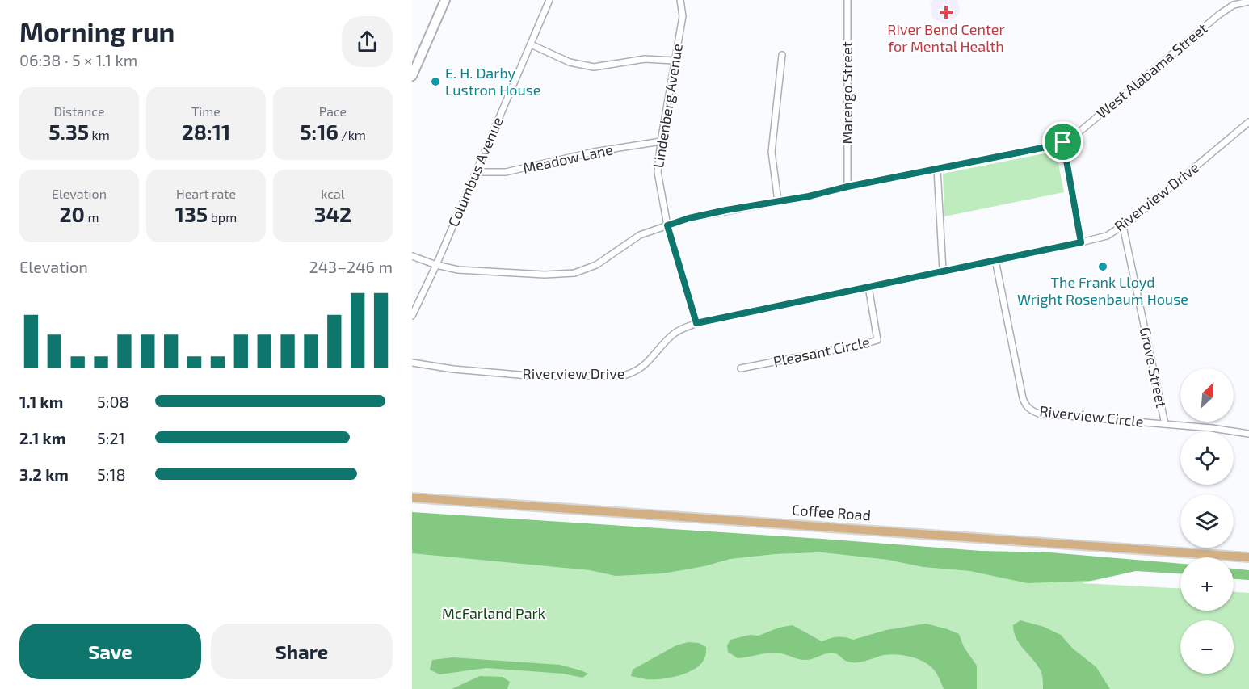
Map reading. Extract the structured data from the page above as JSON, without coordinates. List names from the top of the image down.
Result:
{
  "streets": {
    "main road": ["Coffee Road"],
    "street": [
      "West Alabama Street",
      "Marengo Street",
      "Lindenberg Avenue",
      "Meadow Lane",
      "Columbus Avenue",
      "Riverview Drive",
      "Pleasant Circle",
      "Grove Street",
      "Riverview Circle"
    ]
  },
  "crossings": [
    ["West Alabama Street", "Marengo Street"],
    ["West Alabama Street", "Lindenberg Avenue"],
    ["West Alabama Street", "Columbus Avenue"],
    ["Lindenberg Avenue", "Meadow Lane"],
    ["Lindenberg Avenue", "Riverview Drive"],
    ["Meadow Lane", "Columbus Avenue"],
    ["Riverview Drive", "Pleasant Circle"],
    ["Riverview Drive", "Grove Street"],
    ["Riverview Drive", "Riverview Circle"],
    ["Grove Street", "Riverview Circle"]
  ],
  "parks": ["McFarland Park"],
  "places": {
    "health": ["River Bend Center for Mental Health"],
    "other": ["E. H. Darby Lustron House", "The Frank Lloyd Wright Rosenbaum House"]
  },
  "north": "top right",
  "page": {
    "heading": ["Morning run", "06:38 · 5 × 1.1 km"],
    "stats": [
      ["Distance", "5.35 km"],
      ["Time", "28:11"],
      ["Pace", "5:16 /km"],
      ["Elevation", "20 m"],
      ["Heart rate", "135 bpm"],
      ["kcal", "342"]
    ],
    "chart": ["Elevation", "243–246 m"],
    "map_buttons": ["+", "−"],
    "list": [
      {
        "name": "1.1 km",
        "note": "5:08"
      },
      {
        "name": "2.1 km",
        "note": "5:21"
      },
      {
        "name": "3.2 km",
        "note": "5:18"
      }
    ],
    "buttons": ["Save", "Share"]
  }
}
